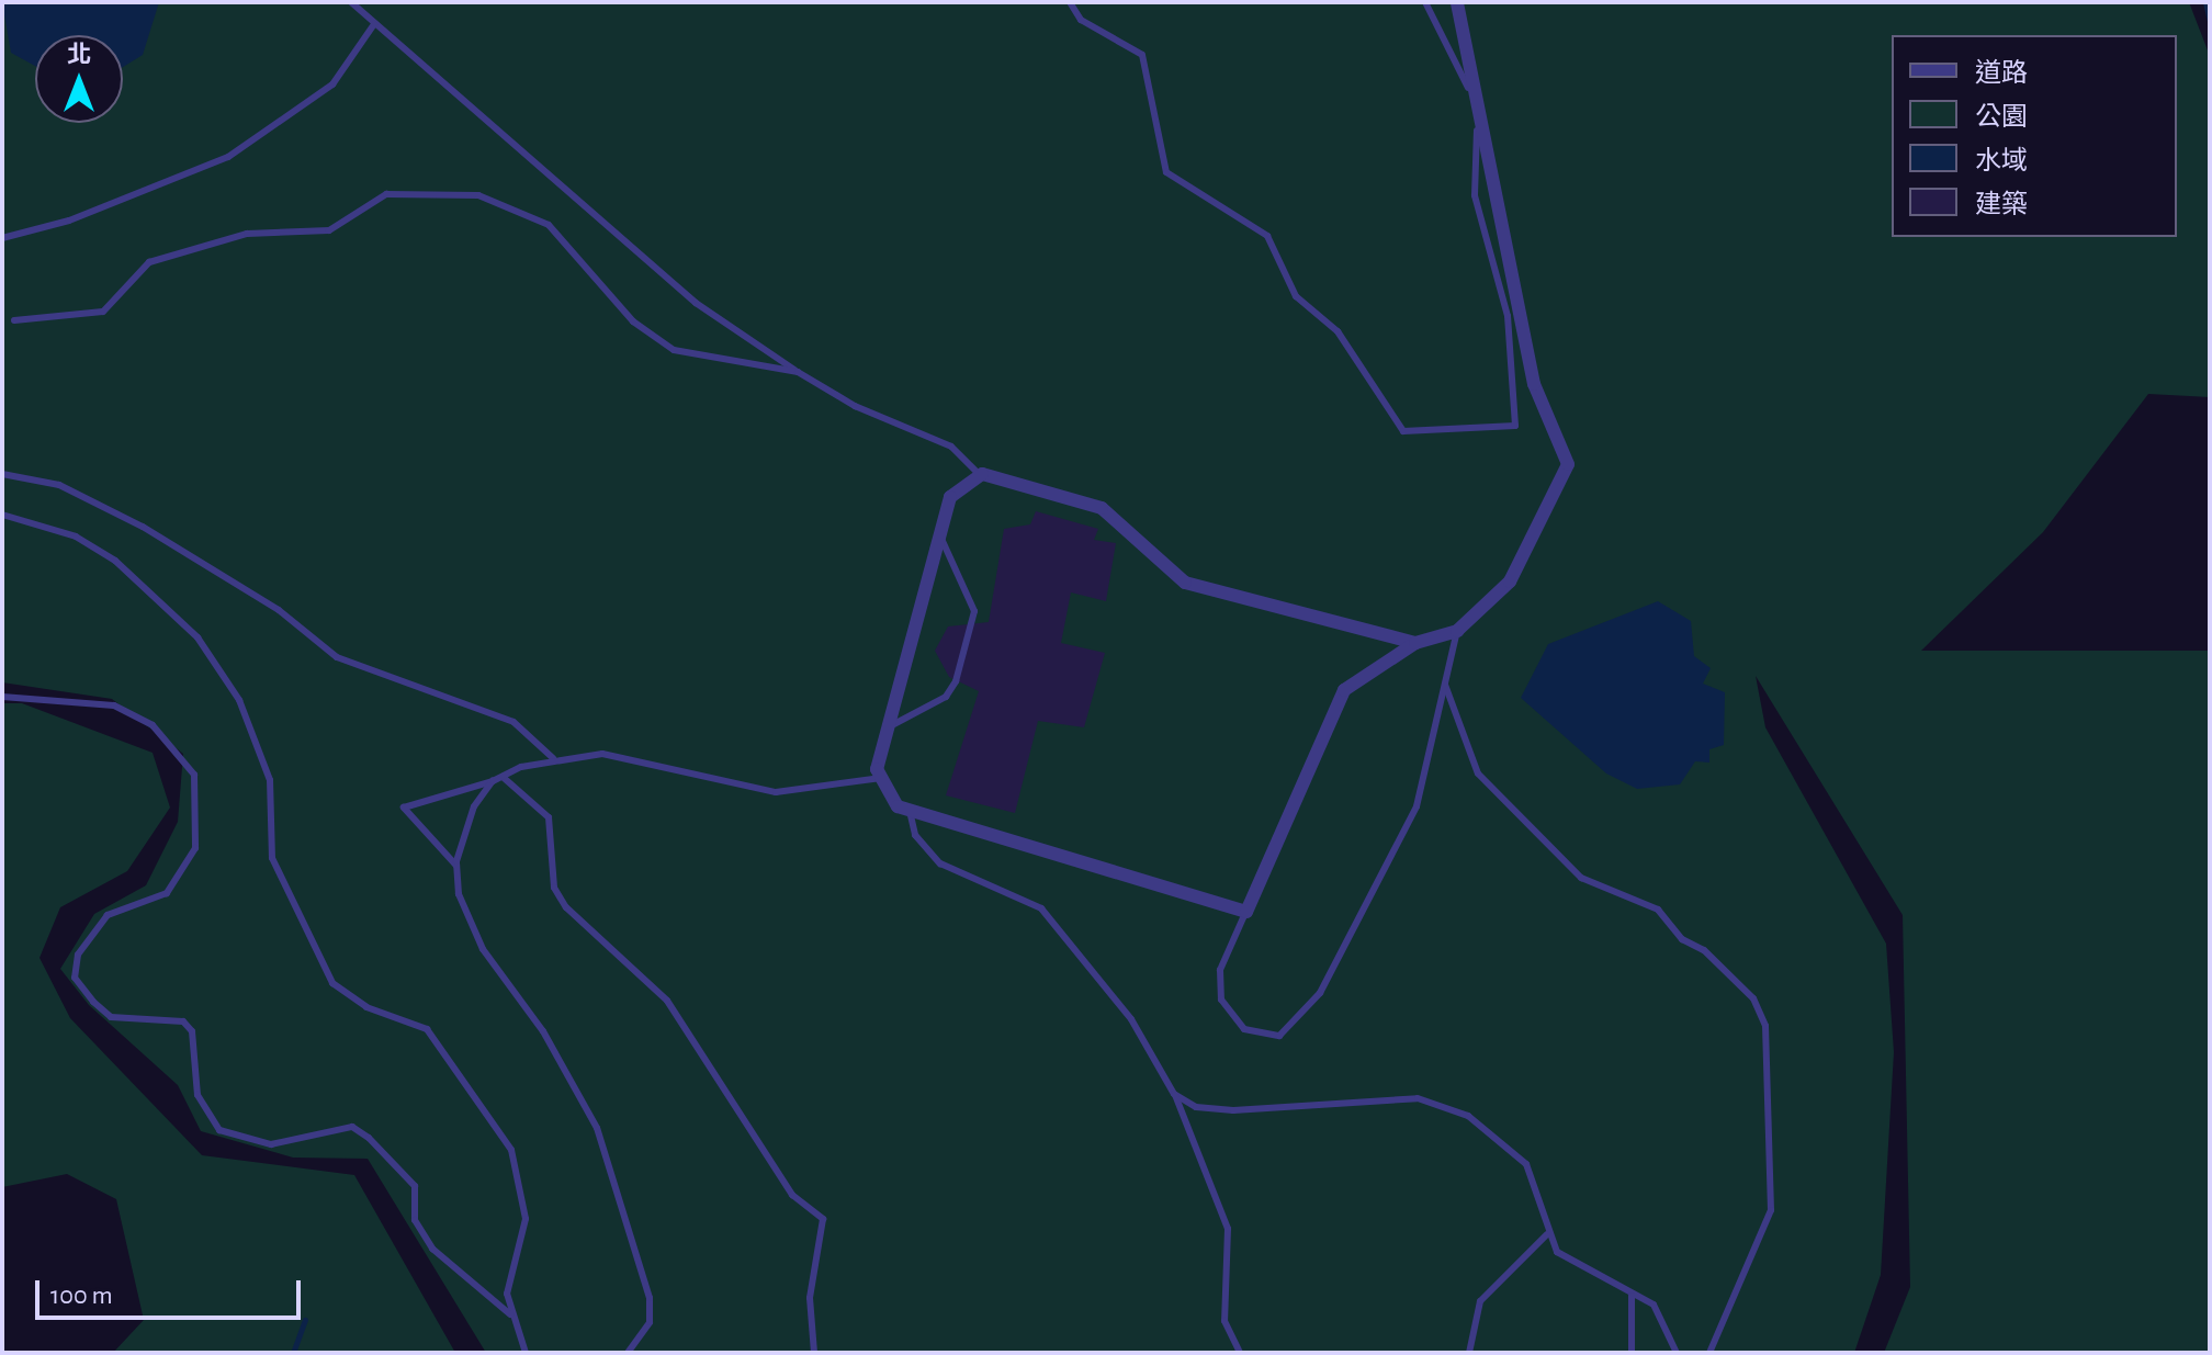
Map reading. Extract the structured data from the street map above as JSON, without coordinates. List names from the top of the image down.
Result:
{
  "legend": [
    "道路",
    "公園",
    "水域",
    "建築"
  ],
  "scale_bar": "100 m",
  "north": "top"
}
